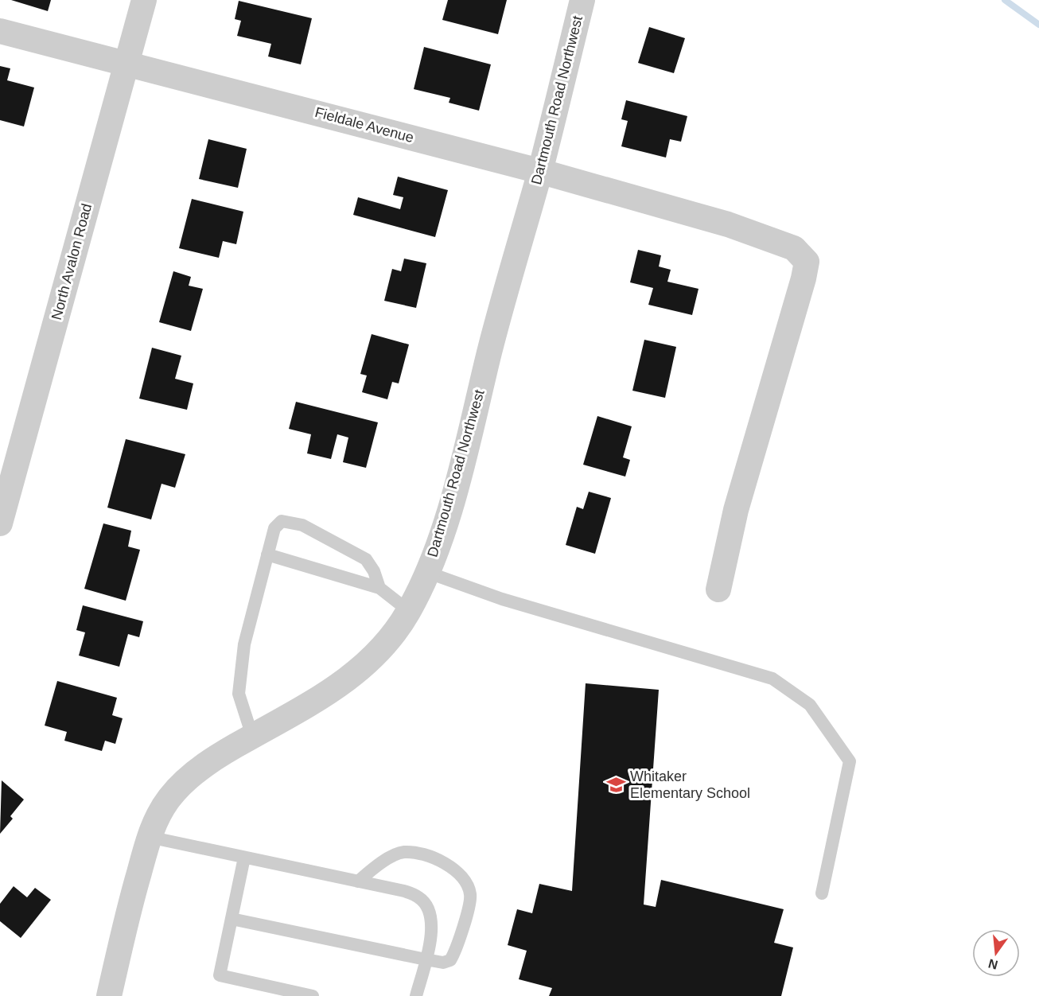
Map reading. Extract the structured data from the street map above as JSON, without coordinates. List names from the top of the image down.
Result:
{
  "streets": {
    "street": ["Dartmouth Road Northwest", "Fieldale Avenue", "North Avalon Road"]
  },
  "crossings": [
    ["Dartmouth Road Northwest", "Fieldale Avenue"],
    ["Fieldale Avenue", "North Avalon Road"]
  ],
  "places": {
    "school or university": ["Whitaker Elementary School"]
  },
  "north": "bottom"
}
